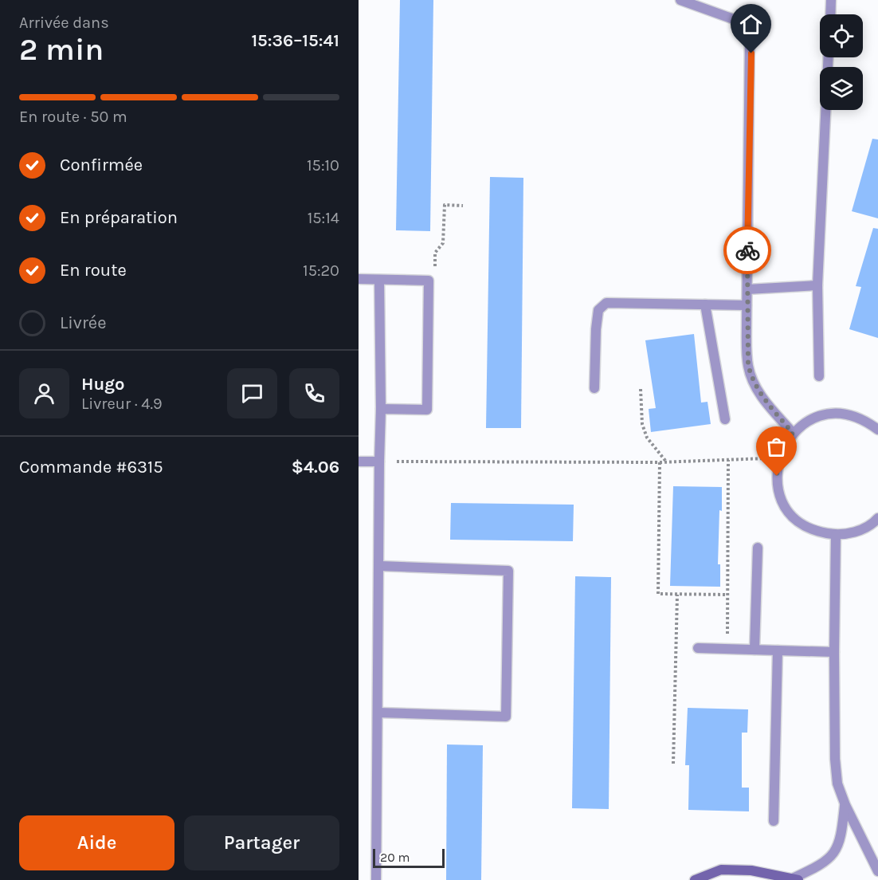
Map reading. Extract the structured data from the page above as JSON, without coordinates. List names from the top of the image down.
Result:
{
  "scale_bar": "20 m",
  "page": {
    "heading": ["2 min", "Arrivée dans", "15:36–15:41"],
    "panel": [
      "Hugo",
      "Livreur · 4.9",
      "Commande #6315",
      "$4.06"
    ],
    "bar": "En route · 50 m",
    "list": [
      ["Confirmée", "15:10"],
      ["En préparation", "15:14"],
      ["En route", "15:20"],
      "Livrée"
    ],
    "buttons": ["Aide", "Partager"],
    "scale": "20 m"
  }
}
